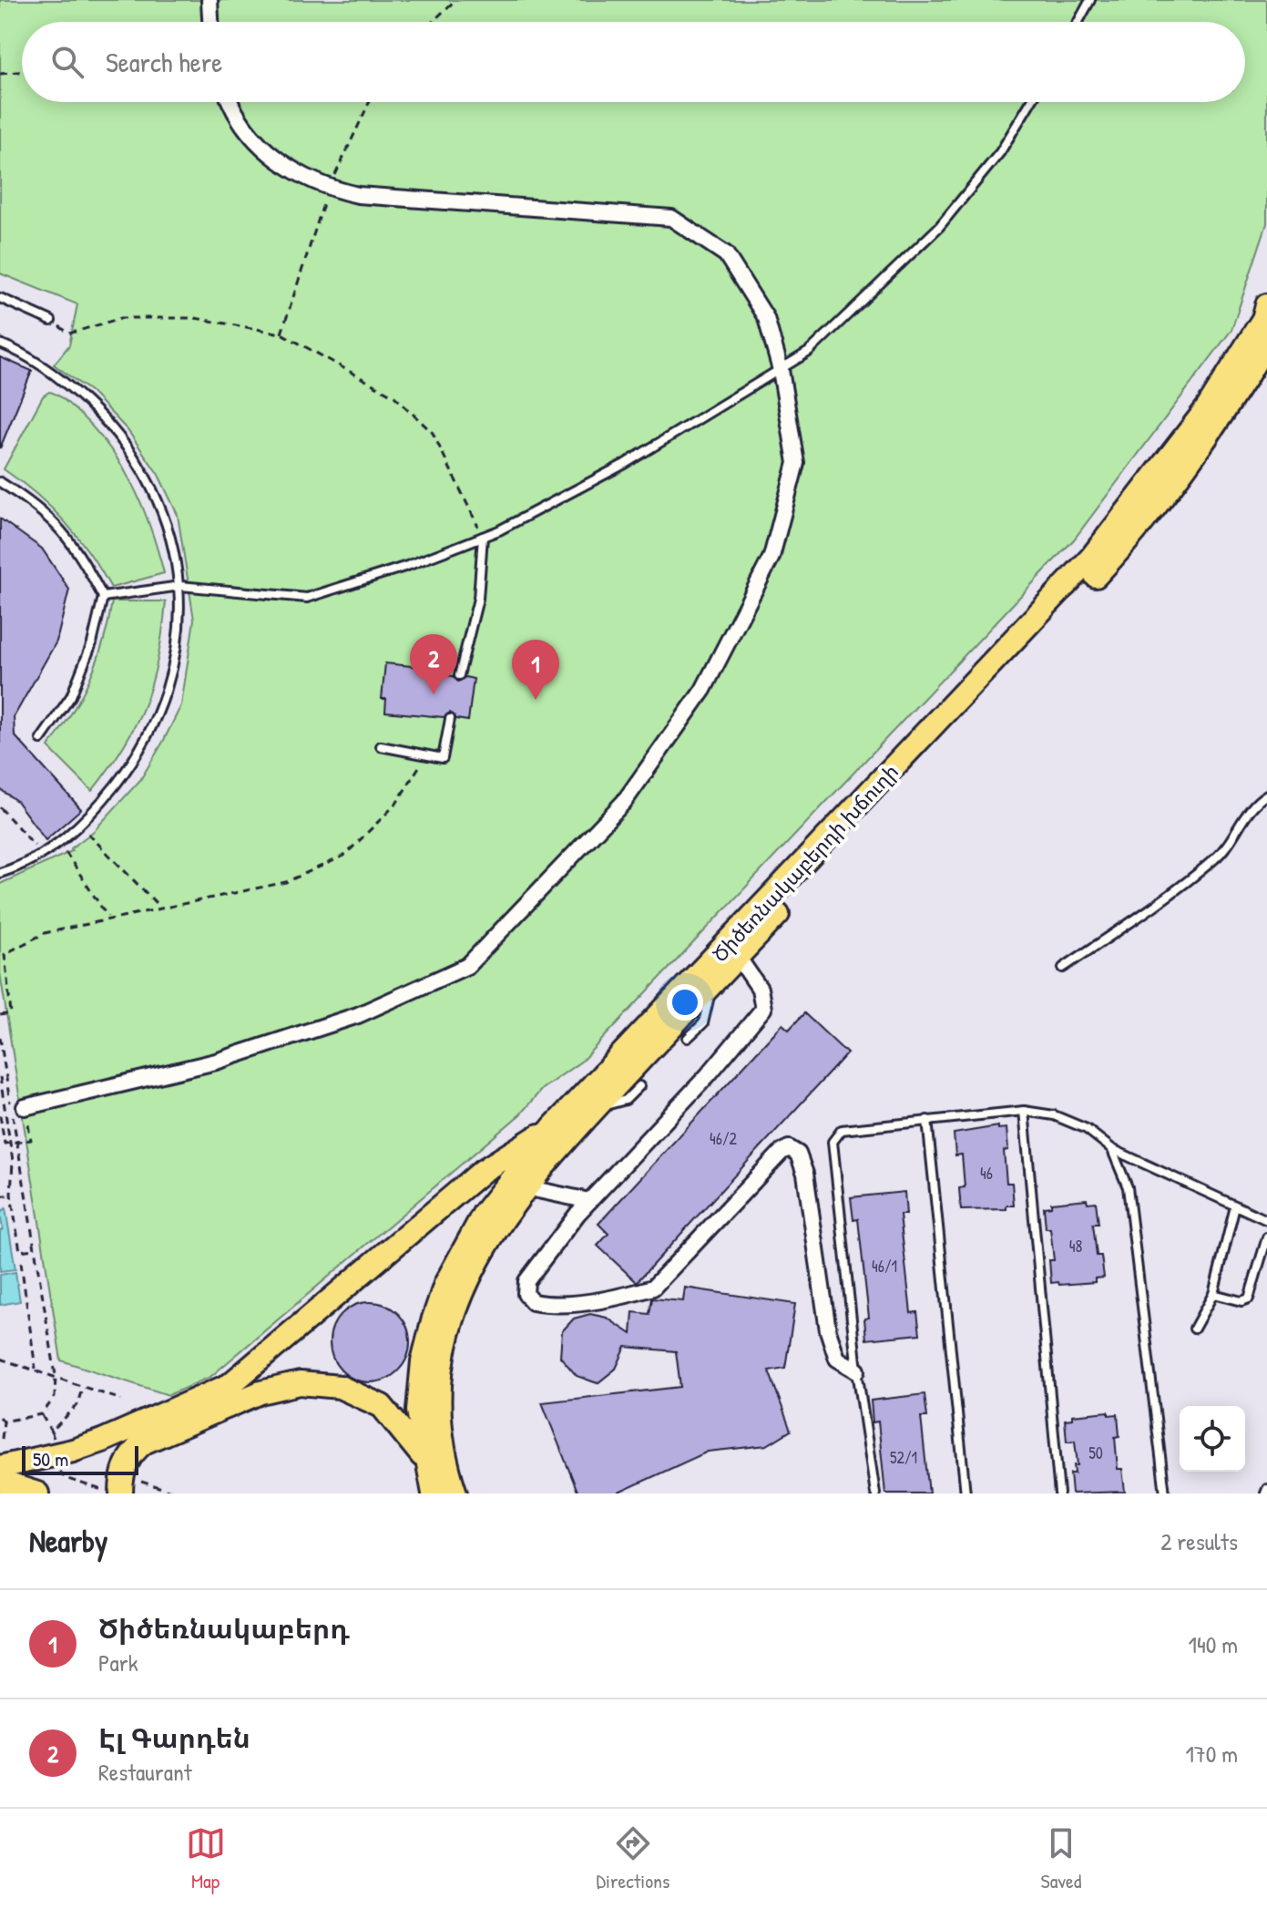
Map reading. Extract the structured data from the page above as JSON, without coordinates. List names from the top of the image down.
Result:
{
  "streets": {
    "main road": ["Ծիծեռնակաբերդի խճուղի"]
  },
  "house_numbers": [
    "46/2",
    "46",
    "48",
    "46/1",
    "50",
    "52/1"
  ],
  "scale_bar": "50 m",
  "page": {
    "search": "Search here",
    "pins": ["2", "1"],
    "scale": "50 m",
    "heading": ["Nearby", "2 results"],
    "list": [
      {
        "mark": "1",
        "name": "Ծիծեռնակաբերդ",
        "note": "Park",
        "value": "140 m"
      },
      {
        "mark": "2",
        "name": "Էլ Գարդեն",
        "note": "Restaurant",
        "value": "170 m"
      }
    ],
    "nav": ["Map", "Directions", "Saved"]
  }
}
